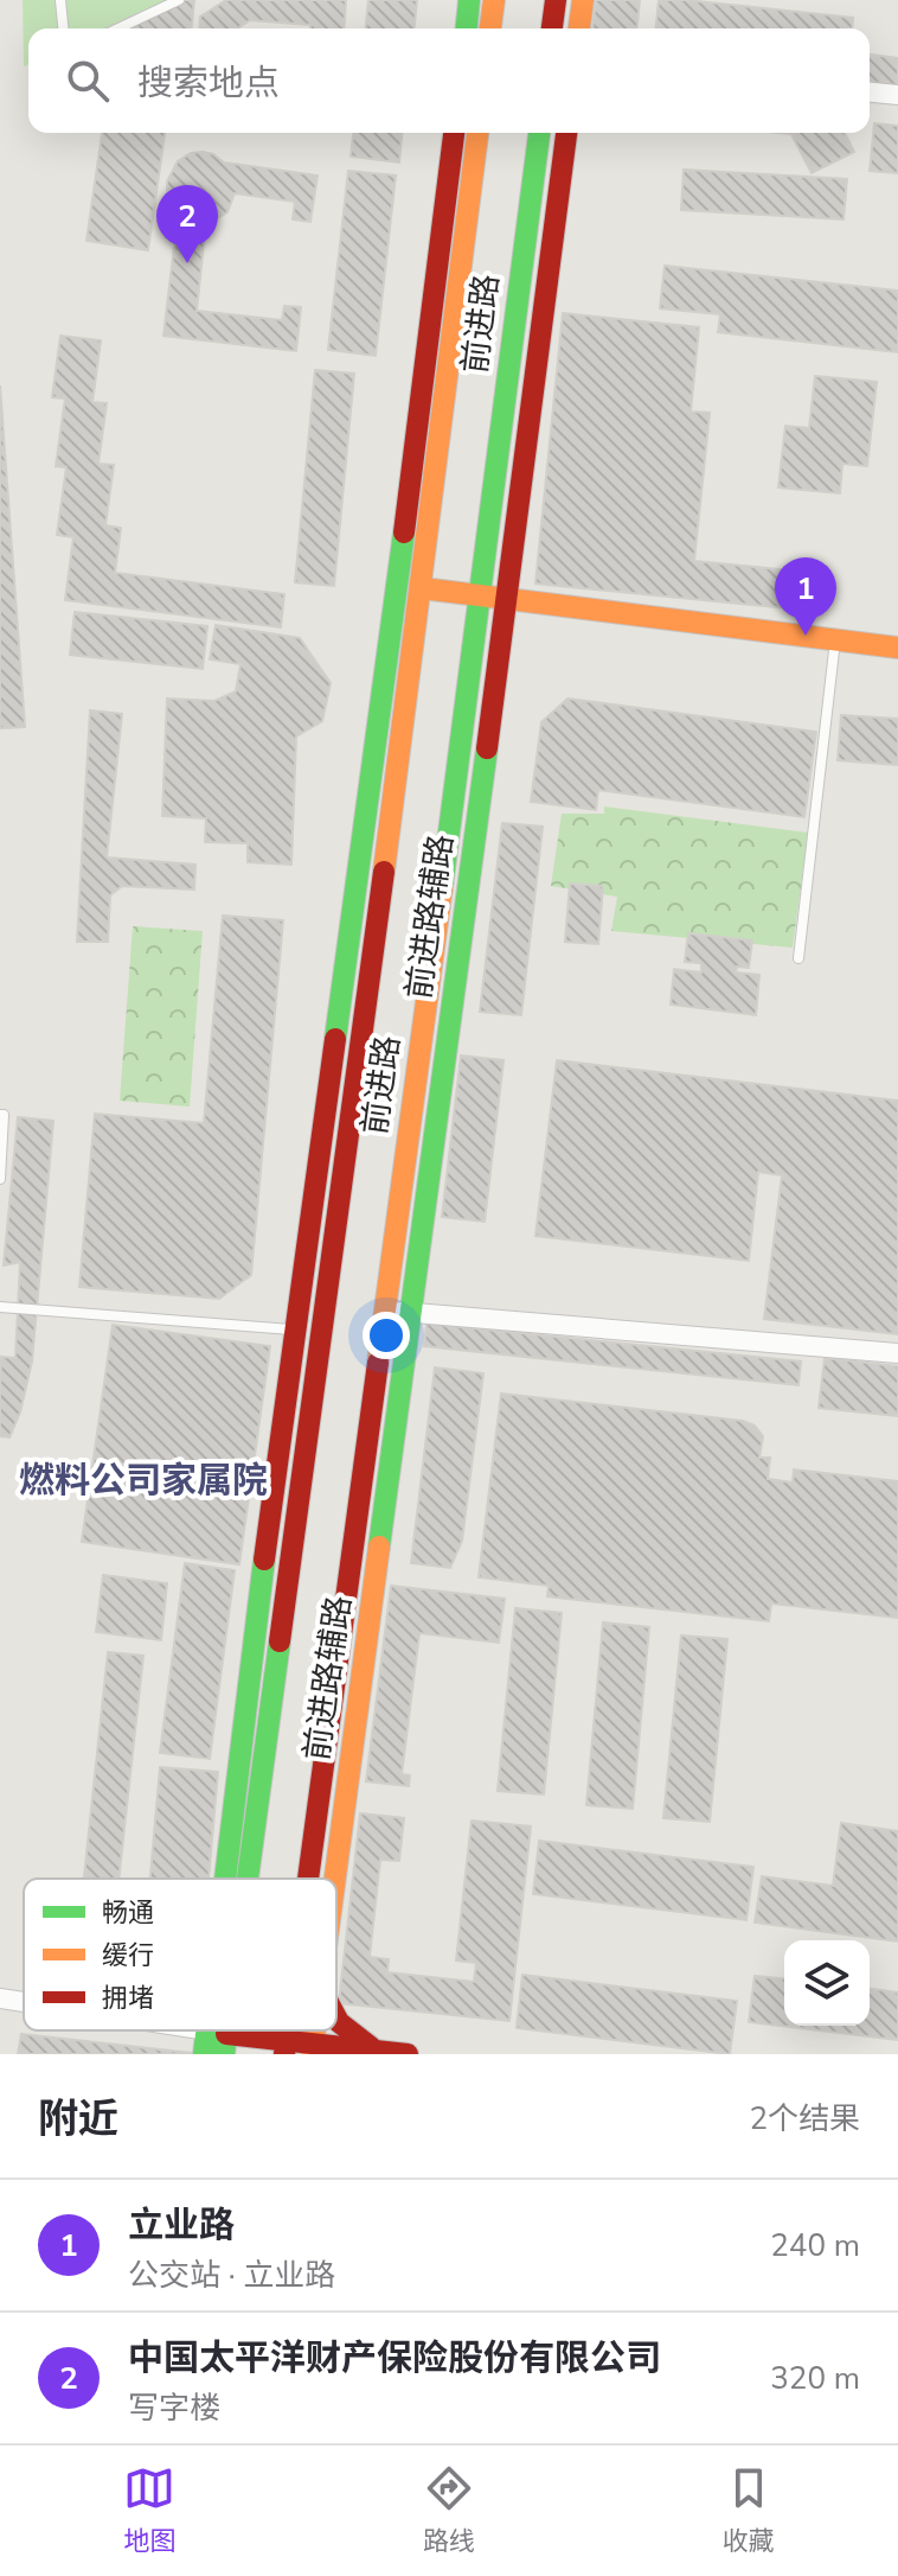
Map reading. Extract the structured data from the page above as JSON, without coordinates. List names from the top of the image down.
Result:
{
  "streets": {
    "street": ["前进路", "前进路辅路"]
  },
  "districts": ["燃料公司家属院"],
  "legend": ["畅通", "缓行", "拥堵"],
  "page": {
    "search": "搜索地点",
    "pins": ["2", "1"],
    "heading": ["附近", "2个结果"],
    "list": [
      {
        "mark": "1",
        "name": "立业路",
        "note": "公交站 · 立业路",
        "value": "240 m"
      },
      {
        "mark": "2",
        "name": "中国太平洋财产保险股份有限公司",
        "note": "写字楼",
        "value": "320 m"
      }
    ],
    "nav": ["地图", "路线", "收藏"]
  }
}
